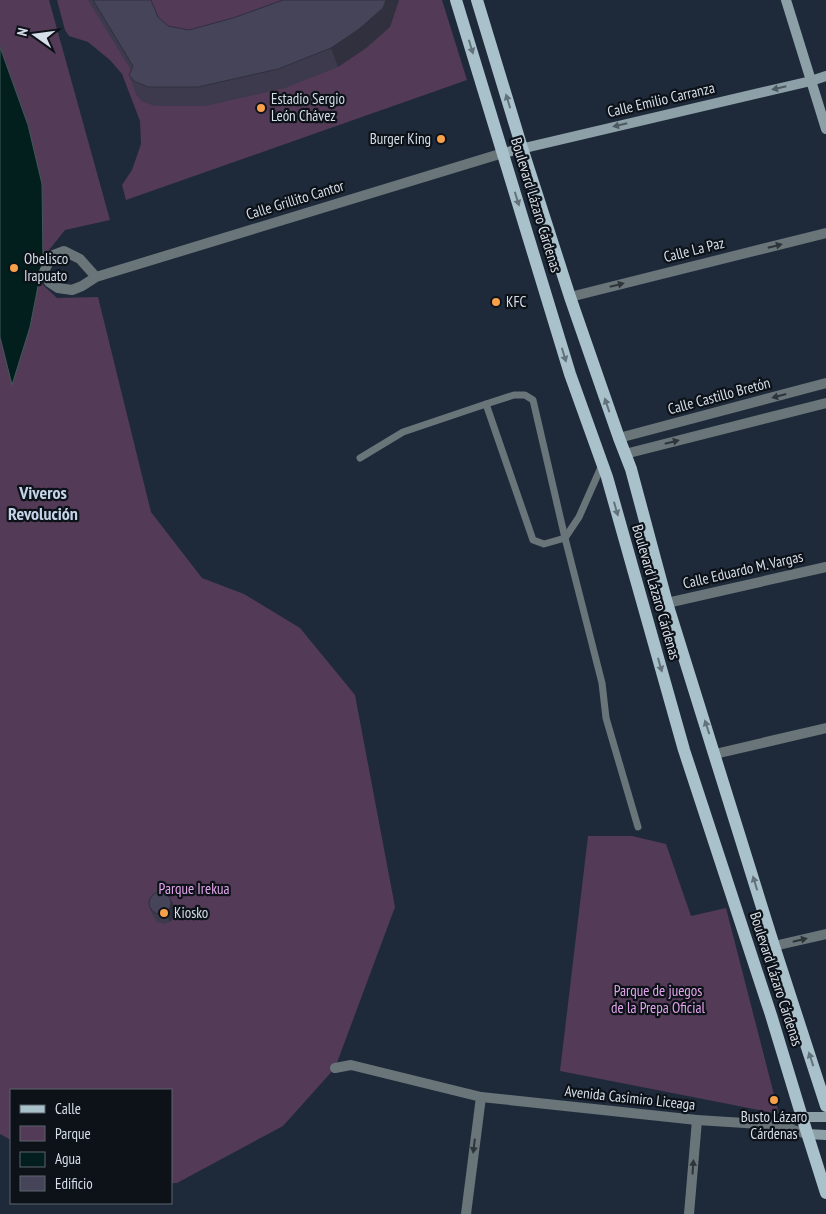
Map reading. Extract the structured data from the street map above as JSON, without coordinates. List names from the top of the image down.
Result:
{
  "streets": {
    "main road": ["Boulevard Lázaro Cárdenas"],
    "street": [
      "Calle Emilio Carranza",
      "Calle Grillito Cantor",
      "Calle La Paz",
      "Calle Castillo Bretón",
      "Calle Eduardo M. Vargas",
      "Avenida Casimiro Liceaga"
    ]
  },
  "crossings": [
    ["Calle Emilio Carranza", "Calle Grillito Cantor"],
    ["Calle Emilio Carranza", "Boulevard Lázaro Cárdenas"],
    ["Calle Grillito Cantor", "Boulevard Lázaro Cárdenas"],
    ["Boulevard Lázaro Cárdenas", "Calle La Paz"],
    ["Boulevard Lázaro Cárdenas", "Calle Castillo Bretón"],
    ["Boulevard Lázaro Cárdenas", "Calle Eduardo M. Vargas"],
    ["Boulevard Lázaro Cárdenas", "Avenida Casimiro Liceaga"]
  ],
  "one_way": ["Calle Emilio Carranza", "Calle La Paz"],
  "districts": ["Viveros Revolución"],
  "parks": ["Parque Irekua", "Parque de juegos de la Prepa Oficial"],
  "places": [
    "Estadio Sergio León Chávez",
    "Burger King",
    "Obelisco Irapuato",
    "KFC",
    "Kiosko",
    "Busto Lázaro Cárdenas"
  ],
  "legend": [
    "Calle",
    "Parque",
    "Agua",
    "Edificio"
  ],
  "north": "left"
}
